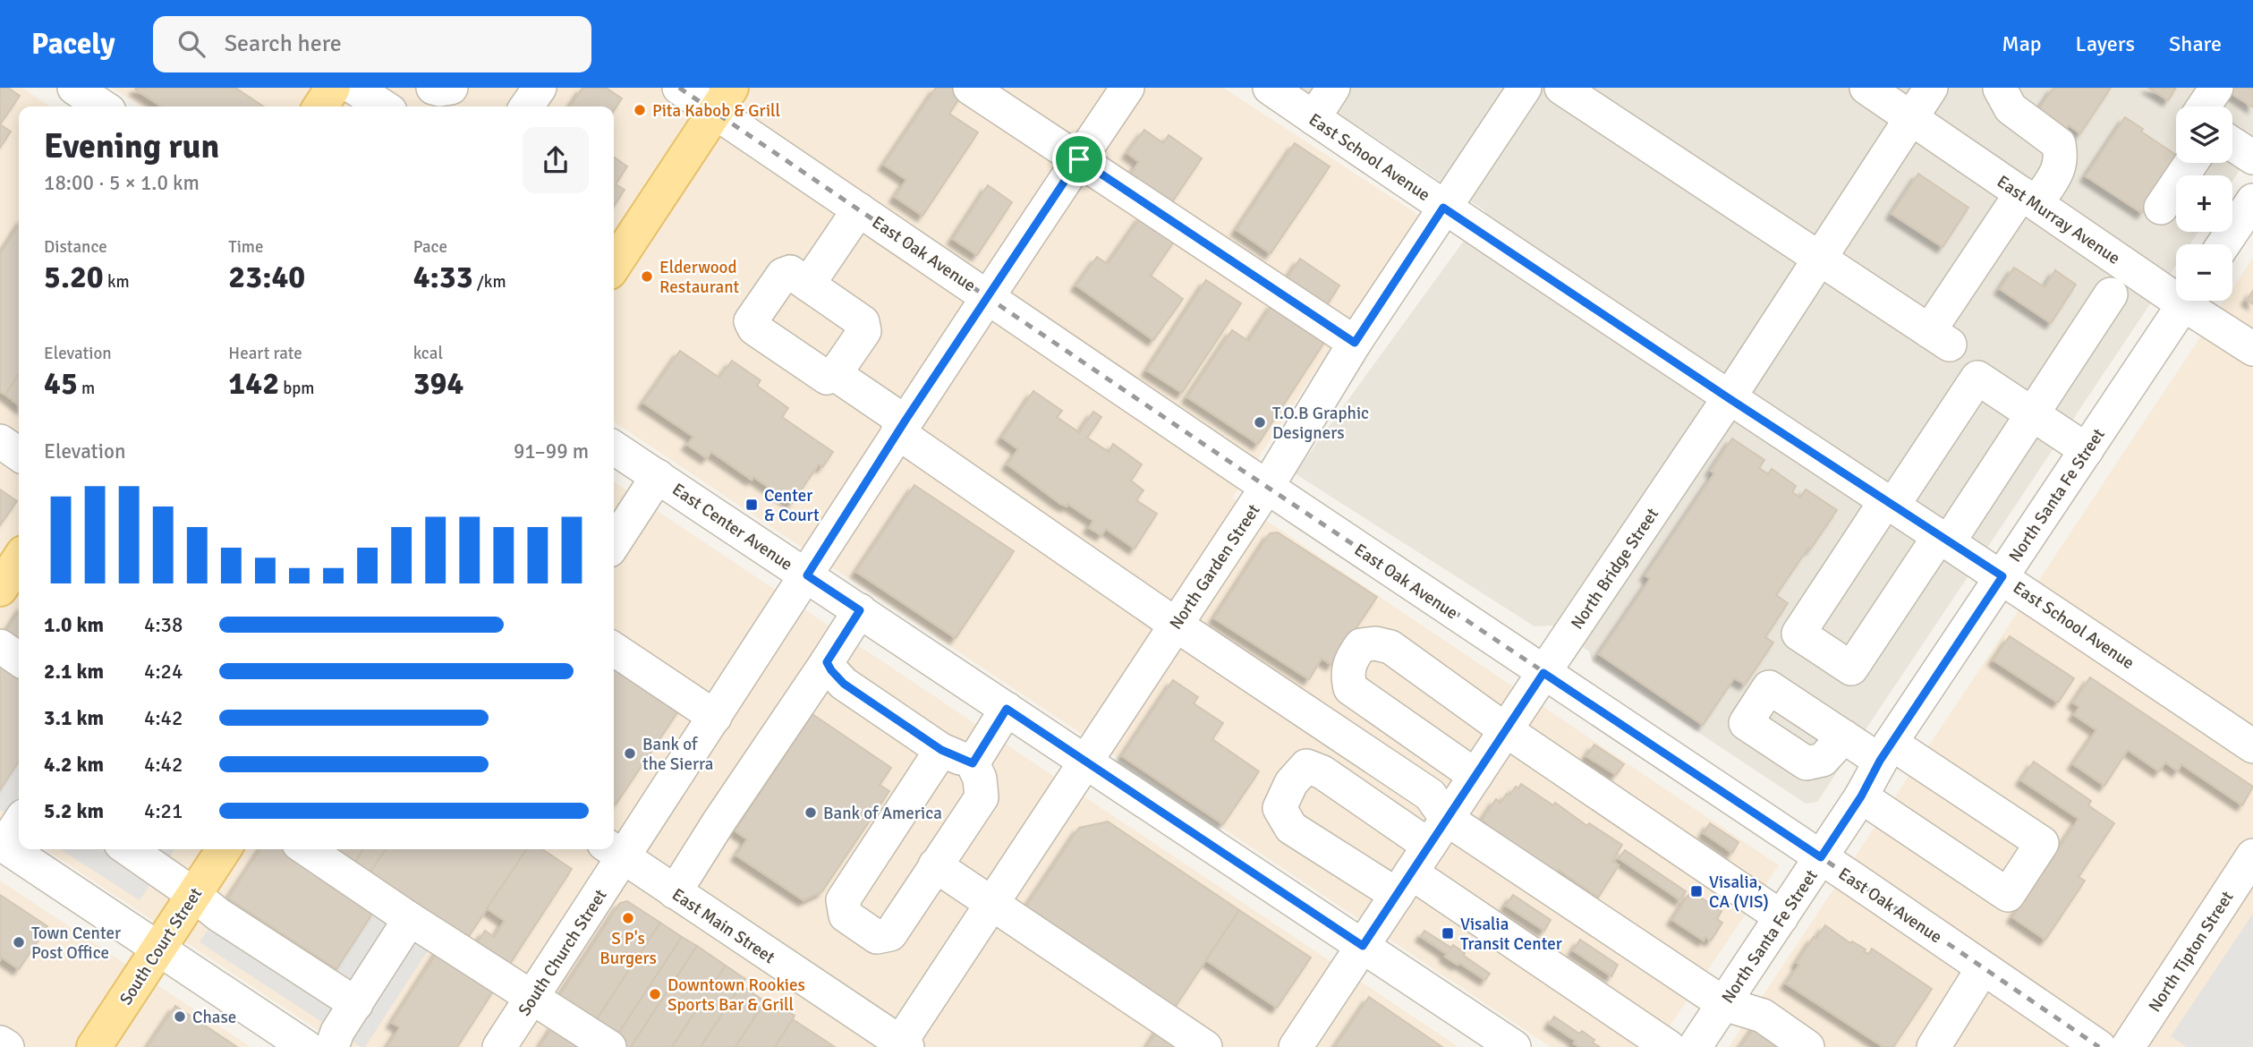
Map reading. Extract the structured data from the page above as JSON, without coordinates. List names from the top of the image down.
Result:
{
  "streets": {
    "main road": ["South Court Street"],
    "street": [
      "East School Avenue",
      "East Murray Avenue",
      "East Oak Avenue",
      "North Santa Fe Street",
      "East Center Avenue",
      "North Garden Street",
      "North Bridge Street",
      "East Main Street",
      "North Tipton Street",
      "South Church Street"
    ]
  },
  "crossings": [
    ["East School Avenue", "North Santa Fe Street"],
    ["East School Avenue", "North Garden Street"],
    ["East School Avenue", "North Bridge Street"],
    ["East Murray Avenue", "North Bridge Street"],
    ["East Oak Avenue", "North Santa Fe Street"],
    ["East Oak Avenue", "North Garden Street"],
    ["East Oak Avenue", "North Bridge Street"],
    ["East Oak Avenue", "South Church Street"],
    ["East Center Avenue", "North Garden Street"],
    ["East Center Avenue", "North Bridge Street"],
    ["East Center Avenue", "South Church Street"],
    ["North Garden Street", "East Main Street"],
    ["East Main Street", "South Church Street"]
  ],
  "places": {
    "other": [
      "Pita Kabob & Grill",
      "Elderwood Restaurant",
      "T.O.B Graphic Designers",
      "Bank of the Sierra",
      "Bank of America",
      "S P's Burgers",
      "Town Center Post Office",
      "Downtown Rookies Sports Bar & Grill",
      "Chase"
    ],
    "transit": ["Center & Court", "Visalia, CA (VIS)", "Visalia Transit Center"]
  },
  "page": {
    "header": "Pacely",
    "search": "Search here",
    "nav": ["Map", "Layers", "Share"],
    "map_buttons": ["+", "−"],
    "heading": ["Evening run", "18:00 · 5 × 1.0 km"],
    "stats": [
      ["Distance", "5.20 km"],
      ["Time", "23:40"],
      ["Pace", "4:33 /km"],
      ["Elevation", "45 m"],
      ["Heart rate", "142 bpm"],
      ["kcal", "394"]
    ],
    "chart": ["Elevation", "91–99 m"],
    "list": [
      {
        "name": "1.0 km",
        "note": "4:38"
      },
      {
        "name": "2.1 km",
        "note": "4:24"
      },
      {
        "name": "3.1 km",
        "note": "4:42"
      },
      {
        "name": "4.2 km",
        "note": "4:42"
      },
      {
        "name": "5.2 km",
        "note": "4:21"
      }
    ]
  }
}
